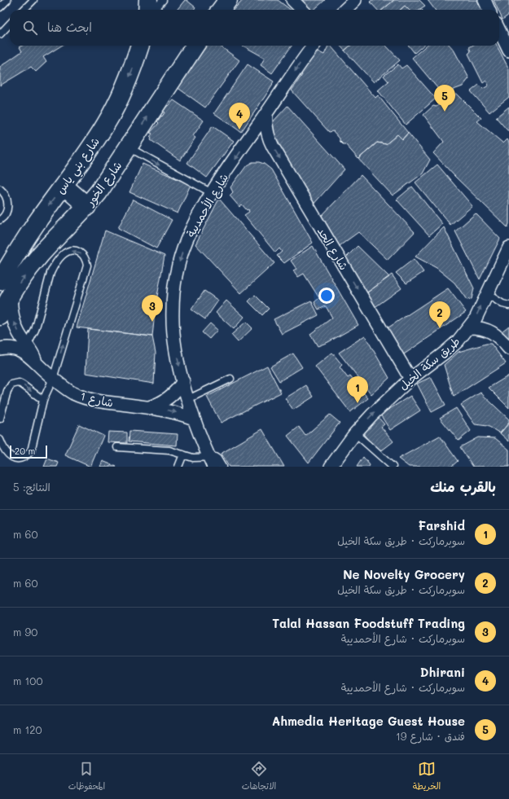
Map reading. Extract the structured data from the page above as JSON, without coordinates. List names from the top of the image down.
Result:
{
  "streets": {
    "main road": ["شارع بني ياس", "شارع الخور"],
    "street": [
      "شارع الأحمديية",
      "شارع الحد",
      "طريق سكة الخيل",
      "شارع 1"
    ]
  },
  "crossings": [
    ["شارع الخور", "شارع 1"],
    ["شارع الأحمديية", "شارع الحد"],
    ["شارع الأحمديية", "شارع 1"],
    ["شارع الحد", "طريق سكة الخيل"]
  ],
  "one_way": [
    "شارع بني ياس",
    "شارع الخور",
    "شارع الأحمديية",
    "شارع الحد",
    "طريق سكة الخيل"
  ],
  "scale_bar": "20 m",
  "page": {
    "search": "ابحث هنا",
    "pins": [
      "5",
      "4",
      "3",
      "2",
      "1"
    ],
    "scale": "20 m",
    "heading": ["بالقرب منك", "النتائج: 5"],
    "list": [
      {
        "mark": "1",
        "name": "Farshid",
        "note": "سوبرماركت · طريق سكة الخيل",
        "value": "60 m"
      },
      {
        "mark": "2",
        "name": "Ne Novelty Grocery",
        "note": "سوبرماركت · طريق سكة الخيل",
        "value": "60 m"
      },
      {
        "mark": "3",
        "name": "Talal Hassan Foodstuff Trading",
        "note": "سوبرماركت · شارع الأحمديية",
        "value": "90 m"
      },
      {
        "mark": "4",
        "name": "Dhirani",
        "note": "سوبرماركت · شارع الأحمديية",
        "value": "100 m"
      },
      {
        "mark": "5",
        "name": "Ahmedia Heritage Guest House",
        "note": "فندق · شارع 19",
        "value": "120 m"
      }
    ],
    "nav": ["الخريطة", "الاتجاهات", "المحفوظات"]
  }
}
